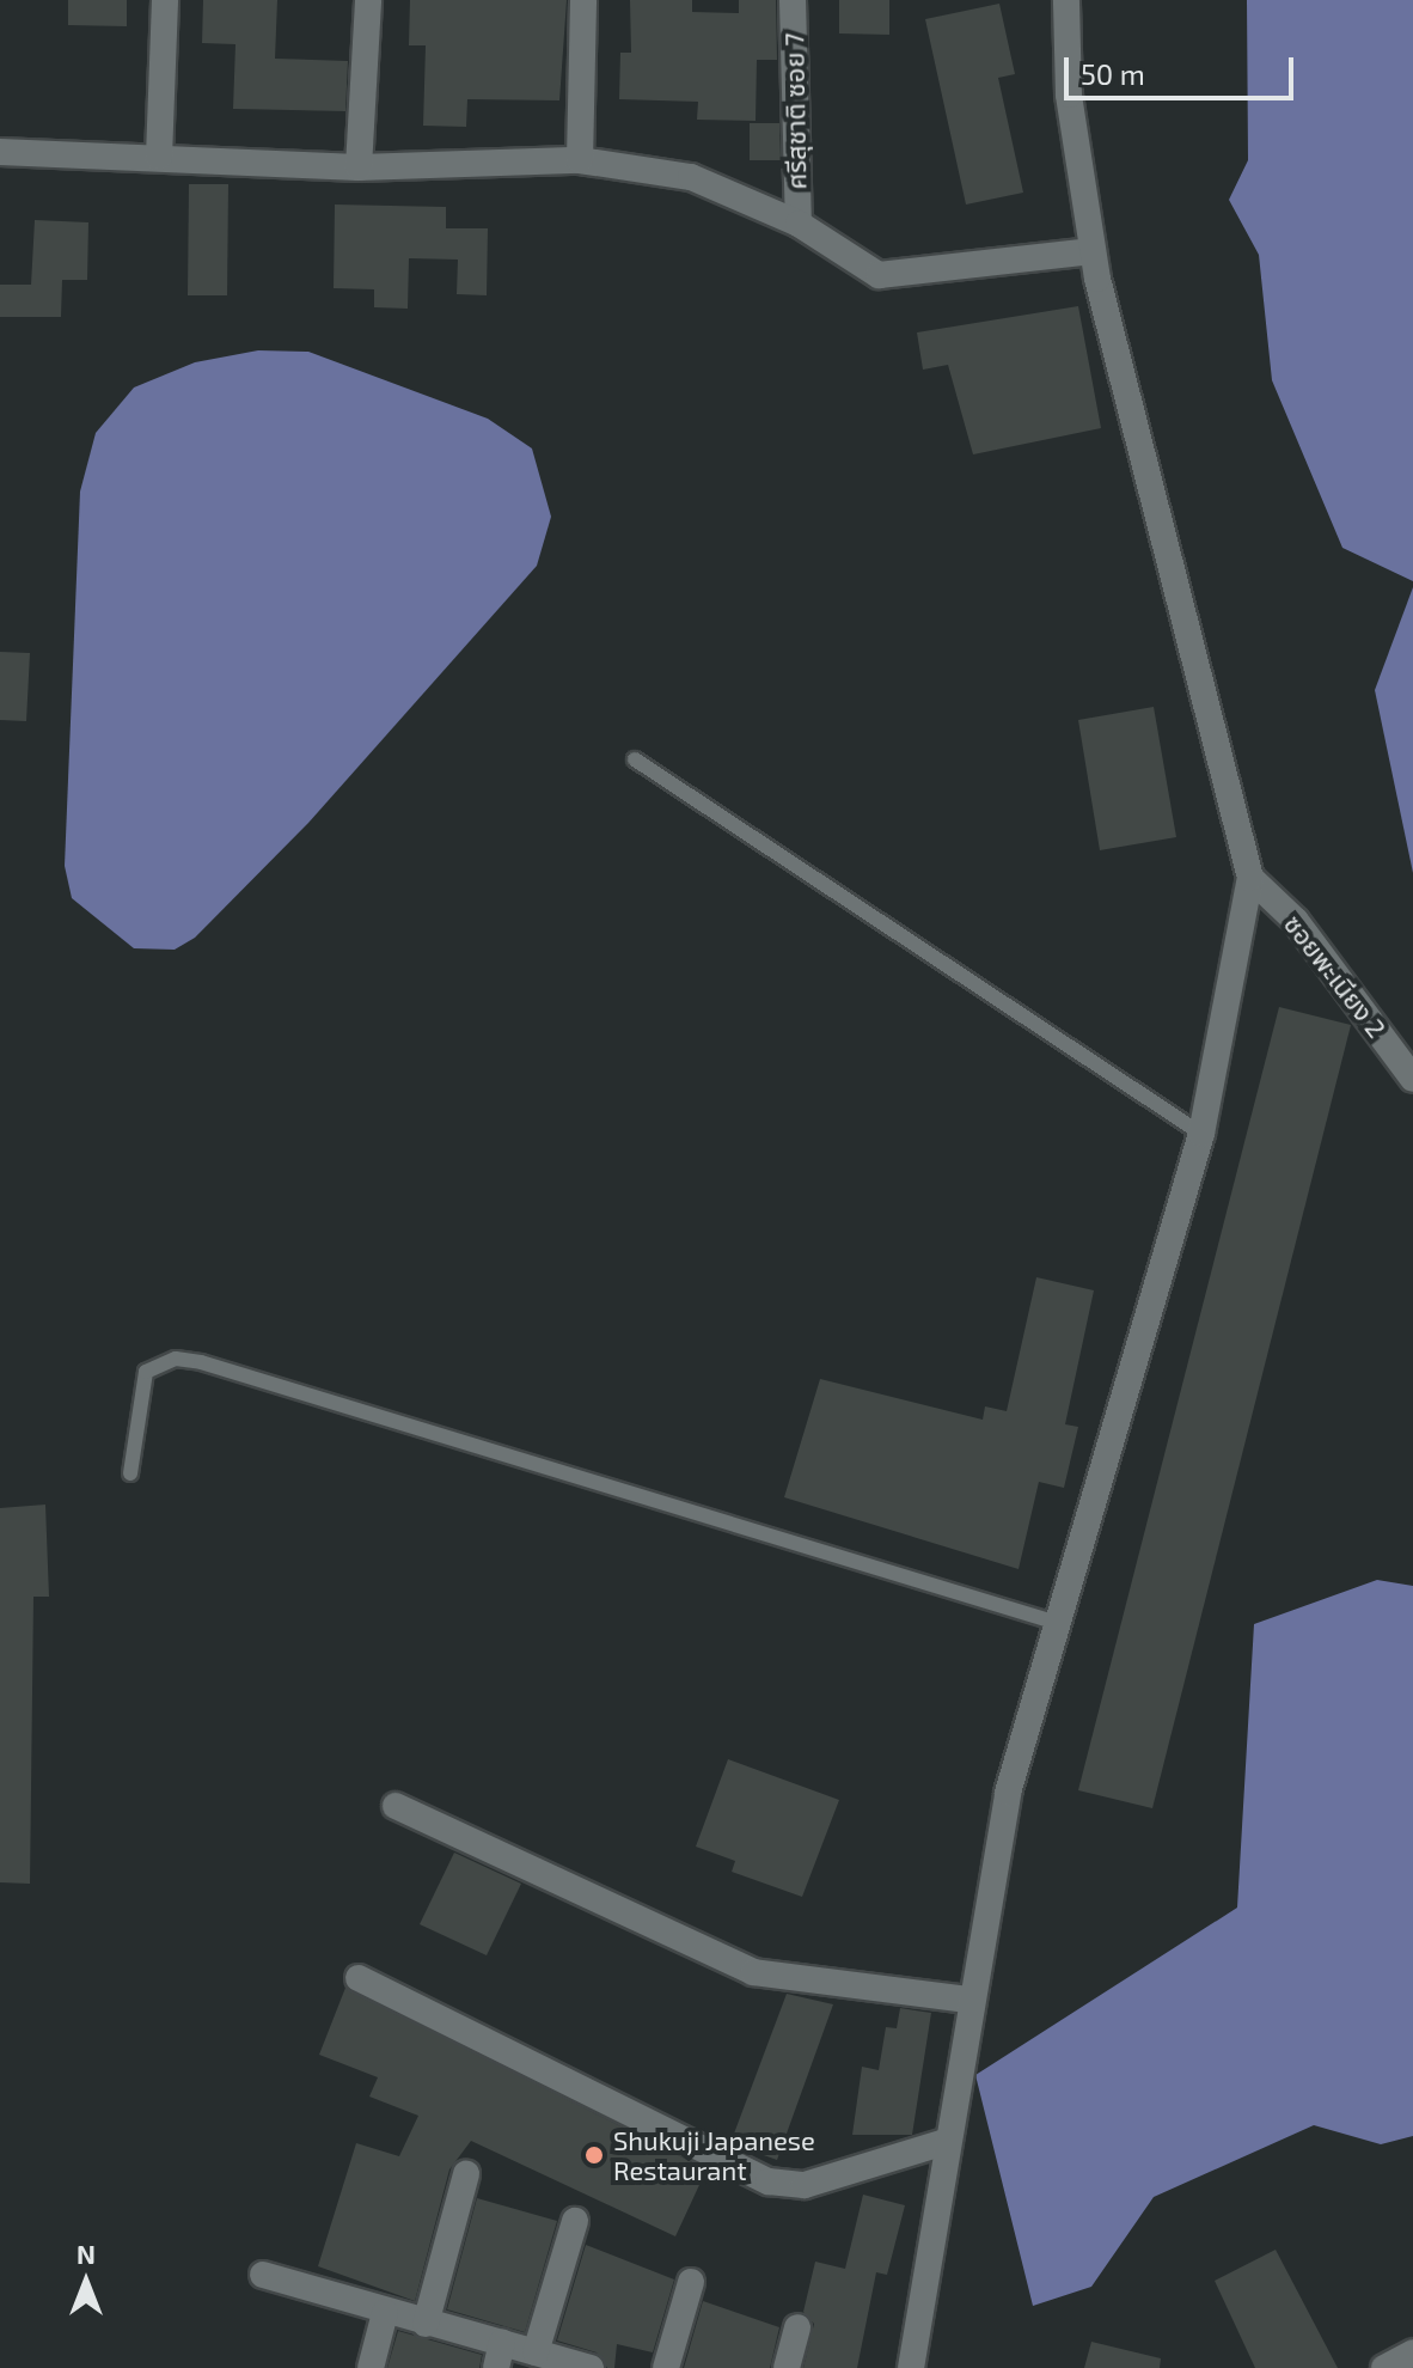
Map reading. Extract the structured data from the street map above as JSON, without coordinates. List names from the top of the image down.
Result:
{
  "streets": {
    "street": ["ศรีสุชาติ ซอย 7", "ซอยพะเนียง 2"]
  },
  "places": ["Shukuji Japanese Restaurant"],
  "scale_bar": "50 m",
  "north": "top"
}
